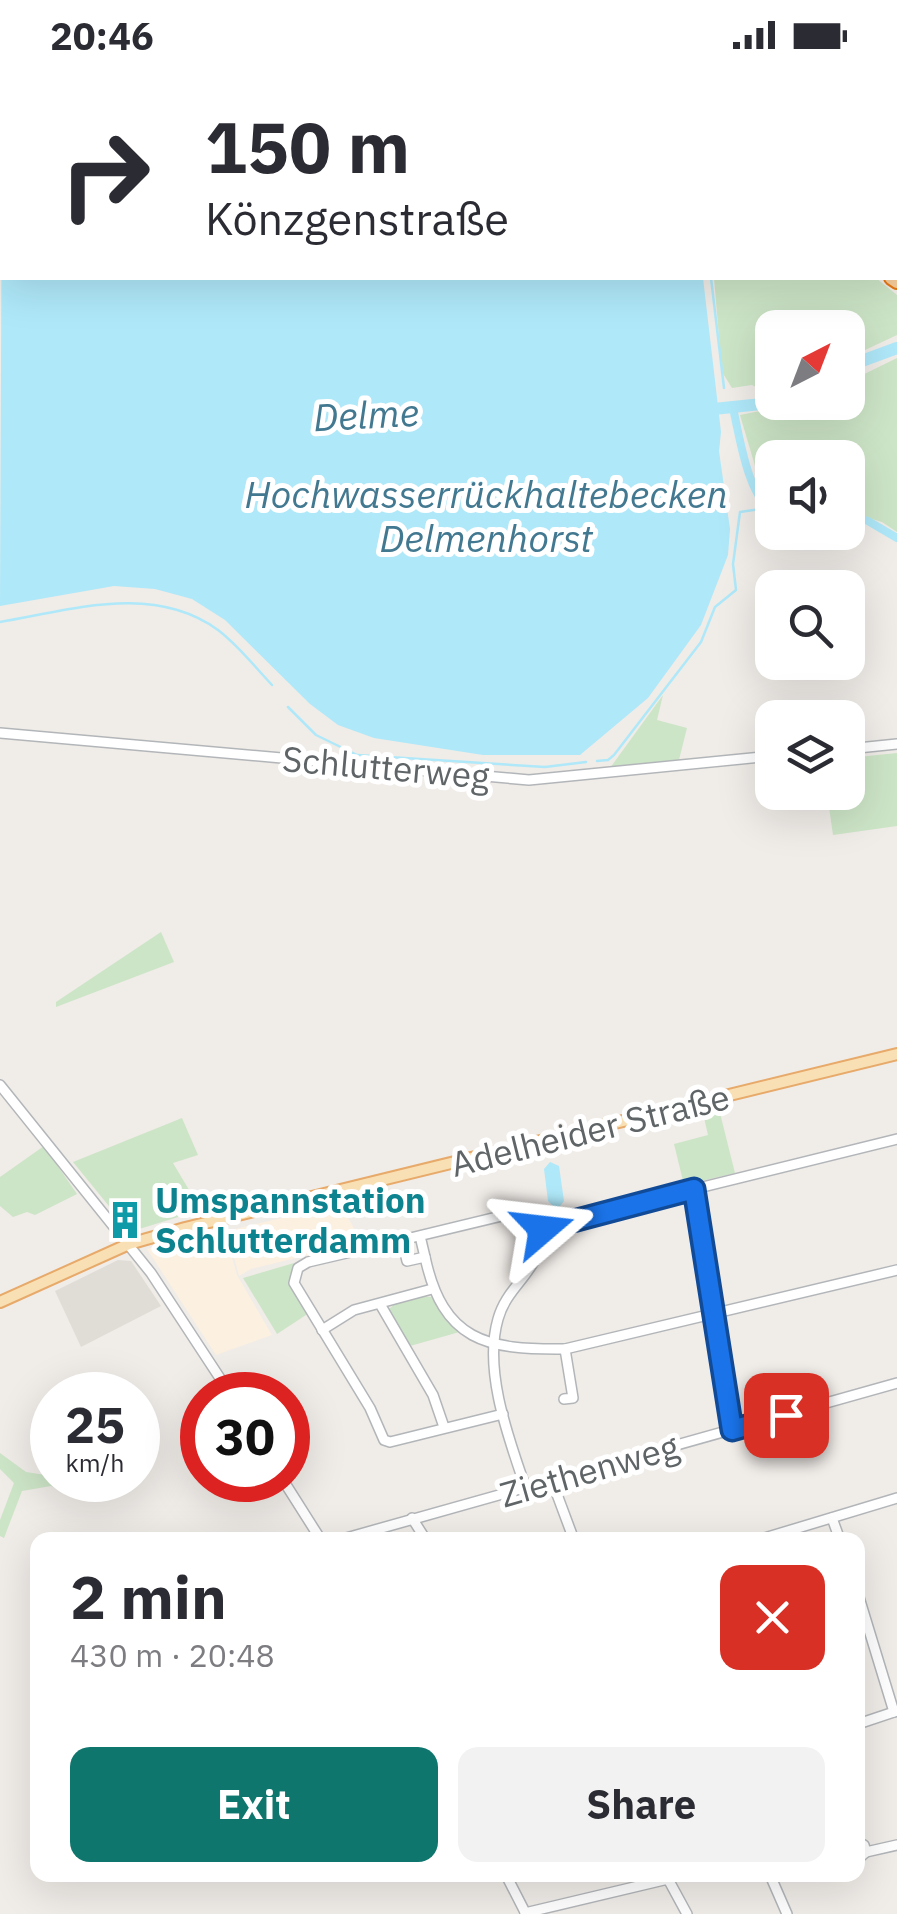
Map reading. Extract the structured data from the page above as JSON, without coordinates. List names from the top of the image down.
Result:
{
  "streets": {
    "main road": ["Adelheider Straße"],
    "street": ["Schlutterweg", "Ziethenweg"]
  },
  "water": ["Delme", "Hochwasserrückhaltebecken Delmenhorst"],
  "places": {
    "building": ["Umspannstation Schlutterdamm"]
  },
  "north": "top right",
  "page": {
    "status": "20:46",
    "turn": ["150 m", "Könzgenstraße"],
    "speed": "25 km/h",
    "limit": "30",
    "heading": ["2 min", "430 m · 20:48"],
    "buttons": ["Exit", "Share"]
  }
}
